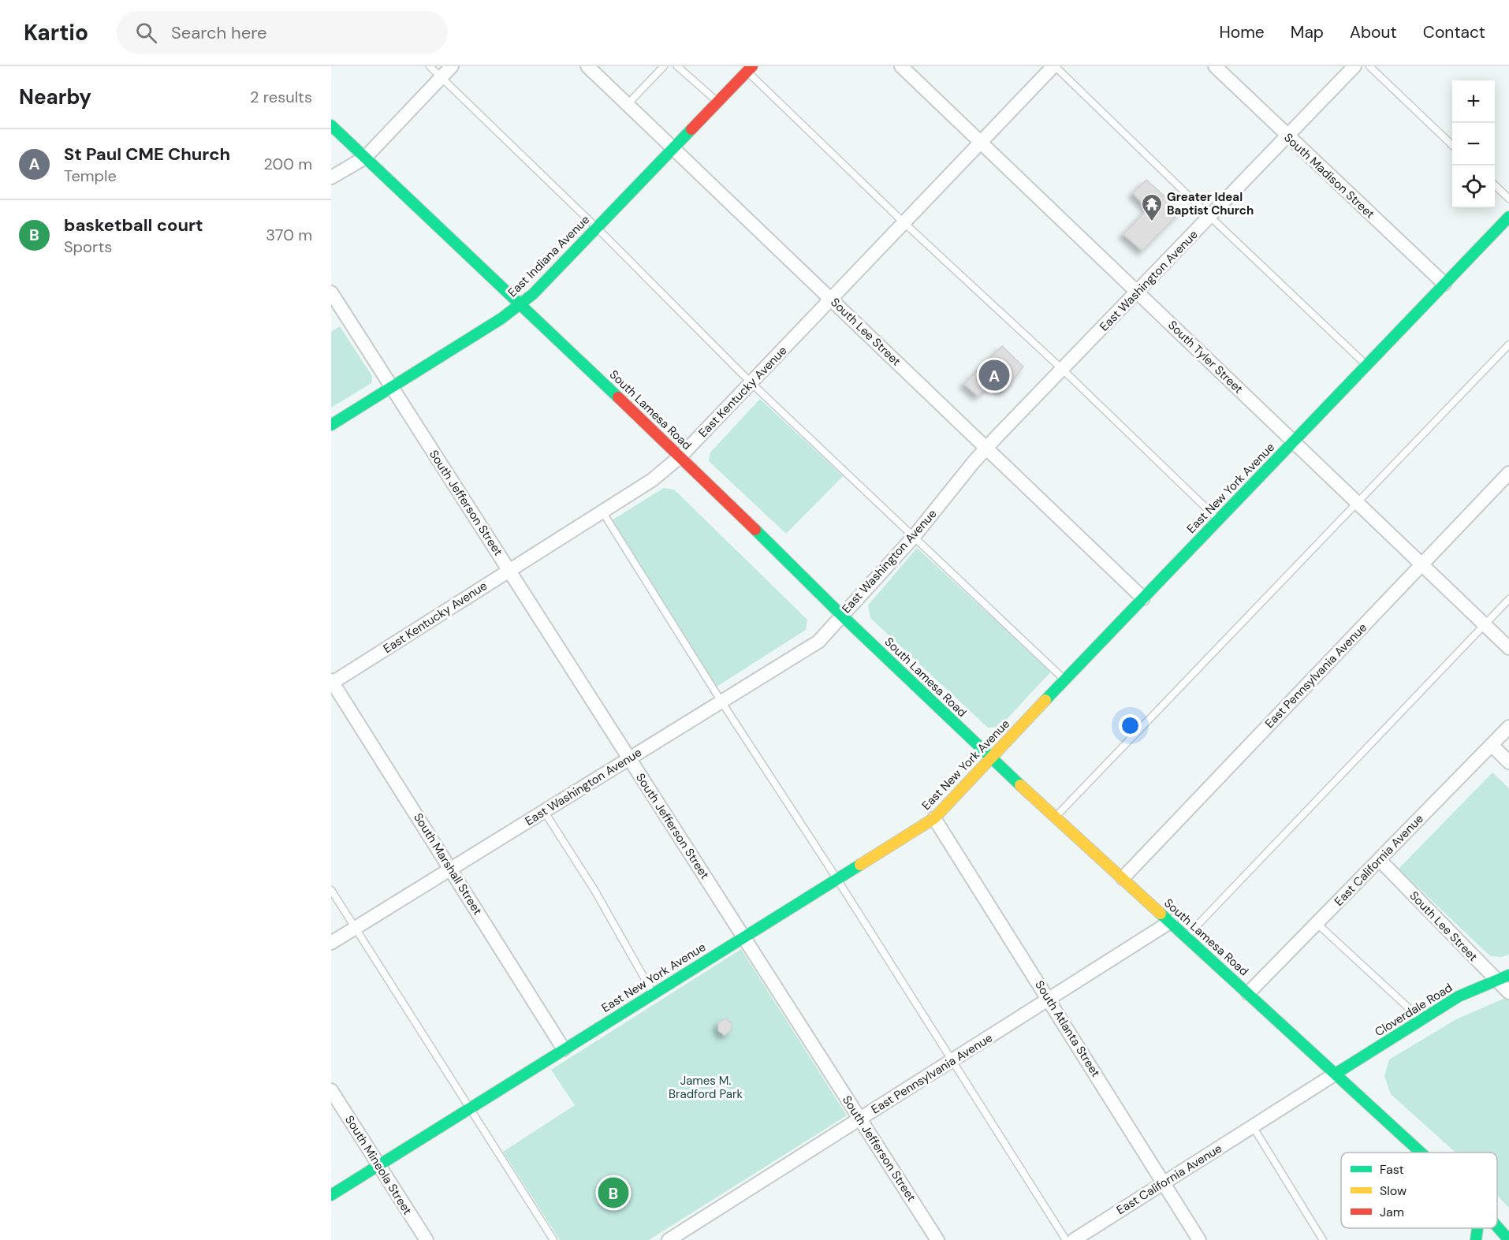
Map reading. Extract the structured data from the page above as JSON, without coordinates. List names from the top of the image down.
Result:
{
  "streets": {
    "street": [
      "South Madison Street",
      "East Indiana Avenue",
      "East Washington Avenue",
      "South Lee Street",
      "South Tyler Street",
      "East Kentucky Avenue",
      "South Lamesa Road",
      "East New York Avenue",
      "South Jefferson Street",
      "East Pennsylvania Avenue",
      "East California Avenue",
      "South Marshall Street",
      "Cloverdale Road",
      "South Atlanta Street",
      "South Mineola Street"
    ]
  },
  "crossings": [
    ["South Madison Street", "East Washington Avenue"],
    ["South Madison Street", "East New York Avenue"],
    ["East Indiana Avenue", "South Lee Street"],
    ["East Indiana Avenue", "South Lamesa Road"],
    ["East Indiana Avenue", "South Jefferson Street"],
    ["East Washington Avenue", "South Lee Street"],
    ["East Washington Avenue", "South Tyler Street"],
    ["East Washington Avenue", "South Lamesa Road"],
    ["East Washington Avenue", "South Jefferson Street"],
    ["East Washington Avenue", "South Marshall Street"],
    ["South Lee Street", "East Kentucky Avenue"],
    ["South Lee Street", "East New York Avenue"],
    ["South Lee Street", "East California Avenue"],
    ["South Lee Street", "Cloverdale Road"],
    ["South Tyler Street", "East Kentucky Avenue"],
    ["South Tyler Street", "East New York Avenue"],
    ["South Tyler Street", "East Pennsylvania Avenue"],
    ["East Kentucky Avenue", "South Lamesa Road"],
    ["East Kentucky Avenue", "South Jefferson Street"],
    ["East Kentucky Avenue", "South Marshall Street"],
    ["South Lamesa Road", "East New York Avenue"],
    ["South Lamesa Road", "East Pennsylvania Avenue"],
    ["South Lamesa Road", "East California Avenue"],
    ["South Lamesa Road", "Cloverdale Road"],
    ["East New York Avenue", "South Jefferson Street"],
    ["East New York Avenue", "South Marshall Street"],
    ["East New York Avenue", "South Atlanta Street"],
    ["East New York Avenue", "South Mineola Street"],
    ["South Jefferson Street", "East Pennsylvania Avenue"],
    ["East Pennsylvania Avenue", "South Atlanta Street"],
    ["East California Avenue", "Cloverdale Road"],
    ["East California Avenue", "South Atlanta Street"]
  ],
  "parks": ["James M. Bradford Park"],
  "places": {
    "temple": ["Greater Ideal Baptist Church"]
  },
  "legend": ["Fast", "Slow", "Jam"],
  "page": {
    "header": "Kartio",
    "search": "Search here",
    "nav": [
      "Home",
      "Map",
      "About",
      "Contact"
    ],
    "heading": ["Nearby", "2 results"],
    "map_buttons": ["+", "−"],
    "list": [
      {
        "mark": "A",
        "name": "St Paul CME Church",
        "note": "Temple",
        "value": "200 m"
      },
      {
        "mark": "B",
        "name": "basketball court",
        "note": "Sports",
        "value": "370 m"
      }
    ],
    "pins": ["A", "B"]
  }
}
